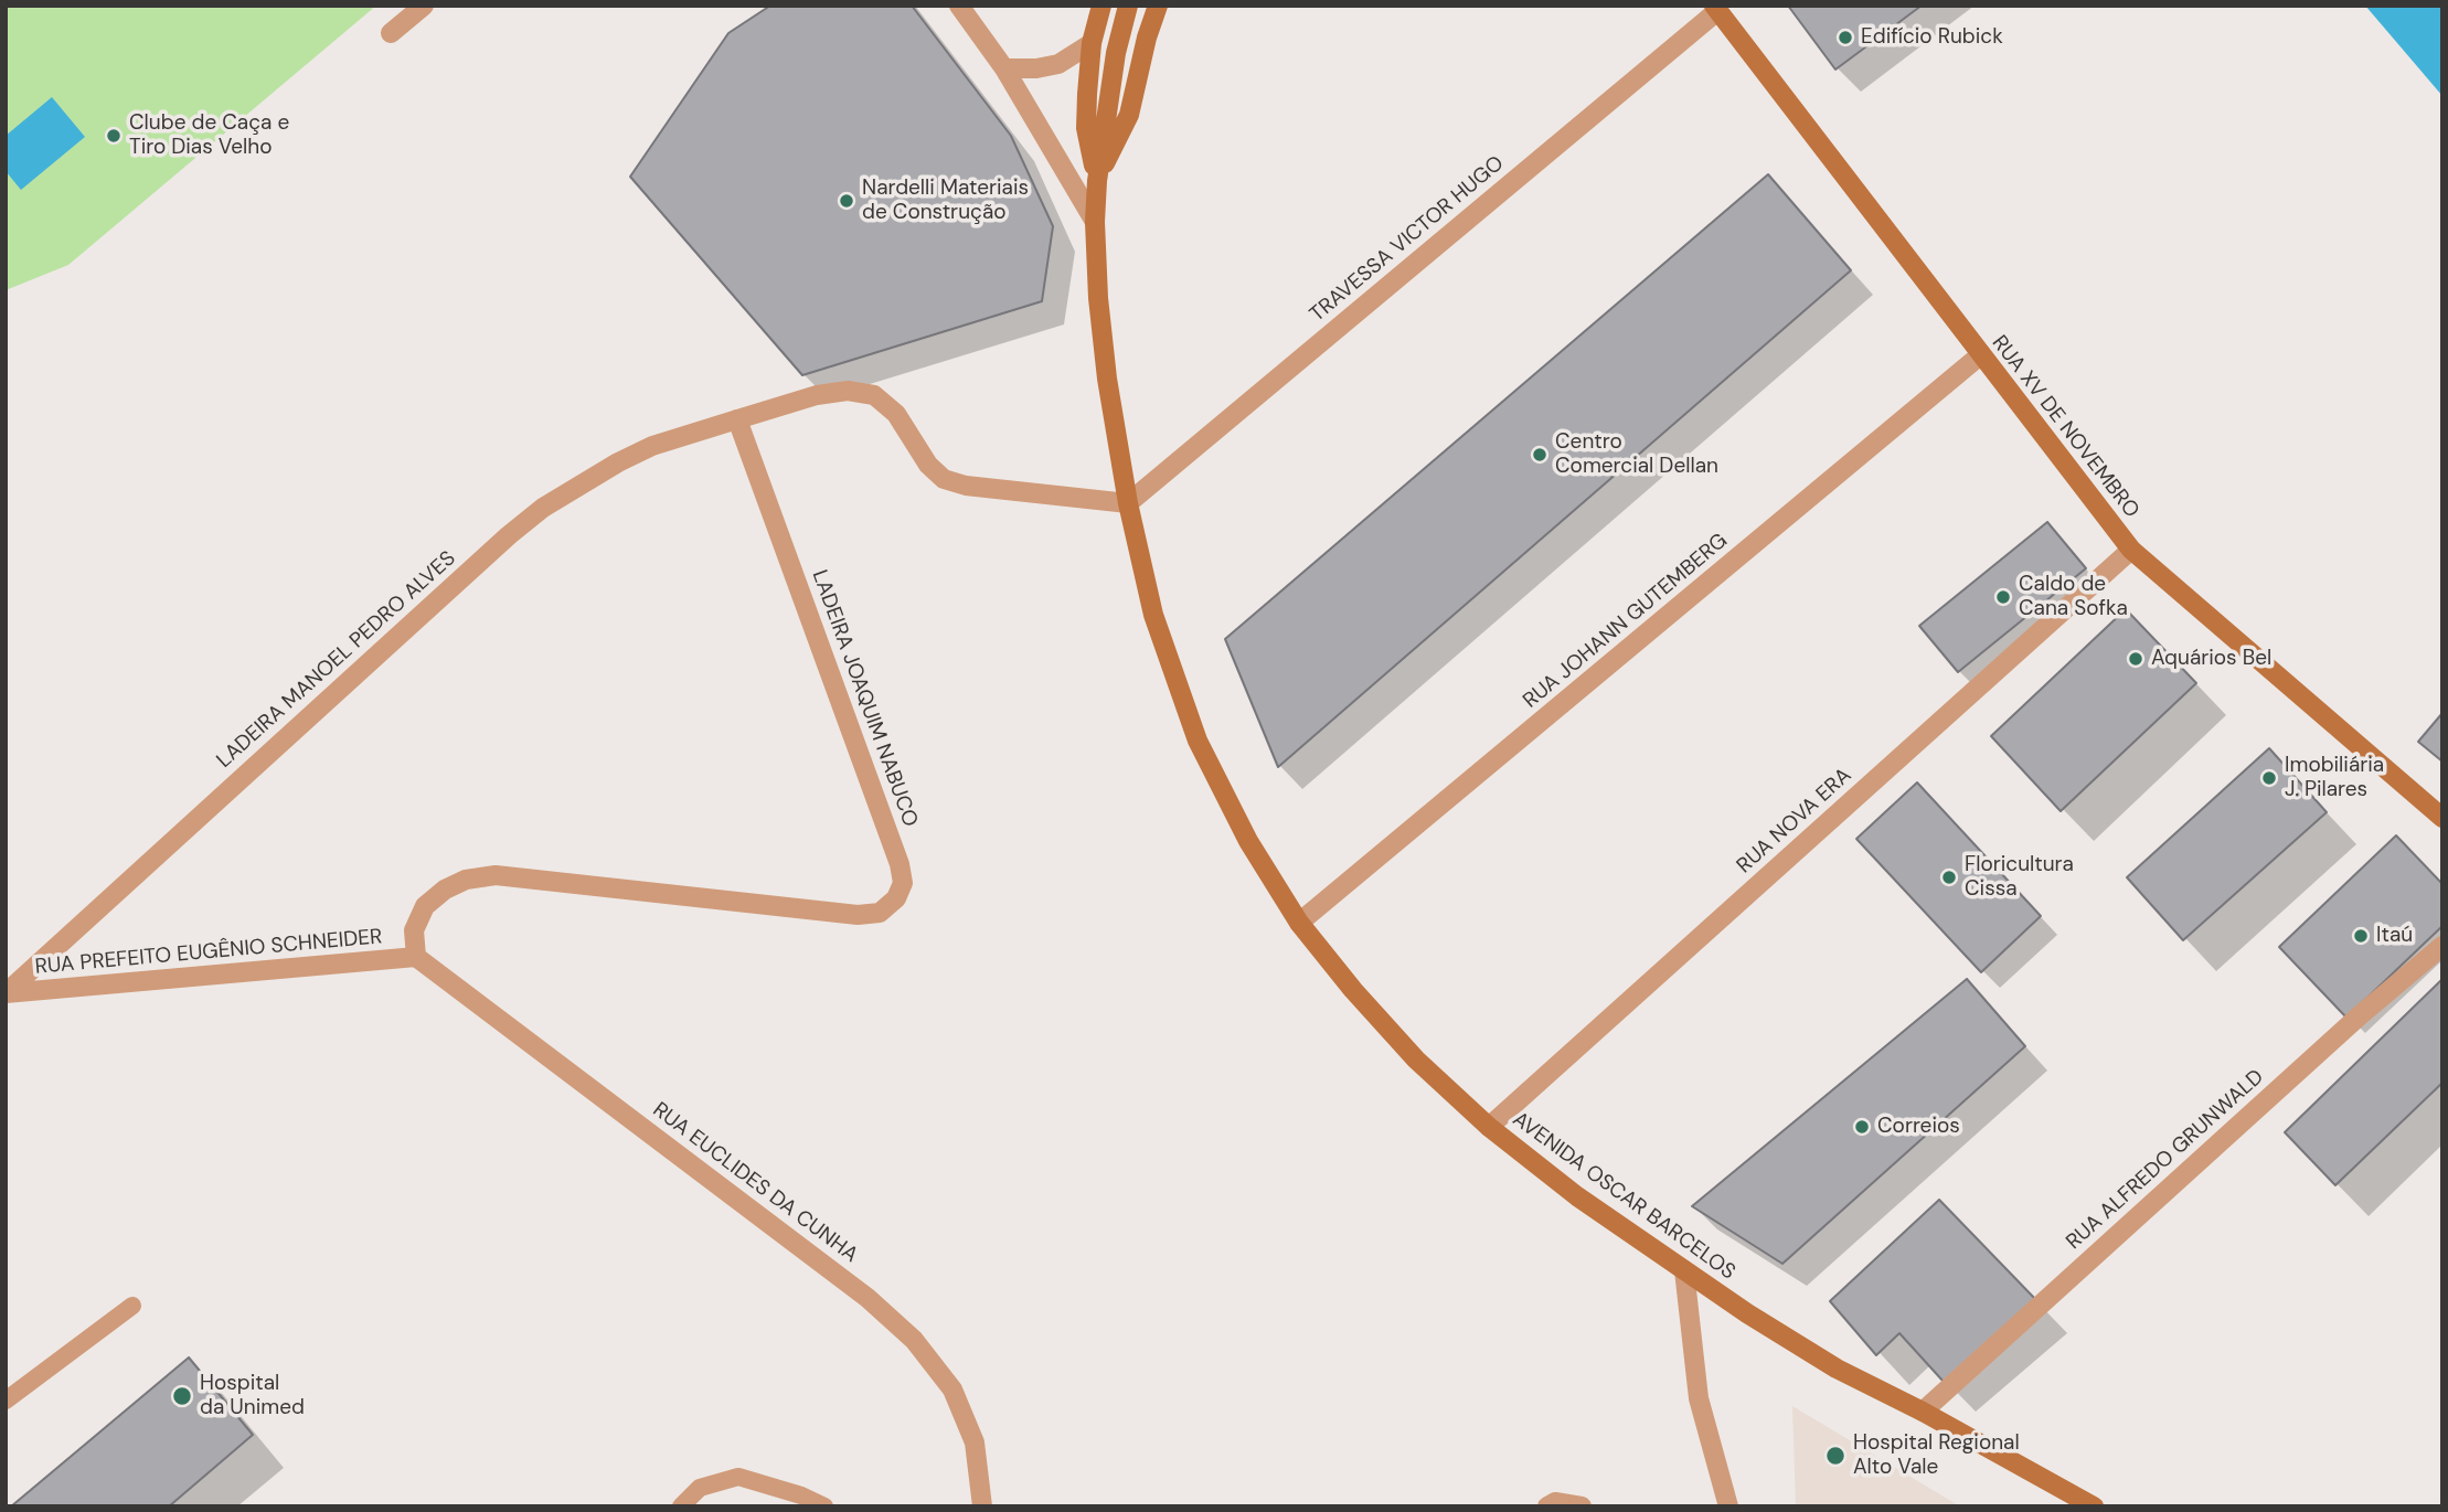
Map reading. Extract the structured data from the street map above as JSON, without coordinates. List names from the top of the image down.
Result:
{
  "streets": {
    "main road": ["RUA XV DE NOVEMBRO", "AVENIDA OSCAR BARCELOS"],
    "street": [
      "TRAVESSA VICTOR HUGO",
      "RUA JOHANN GUTEMBERG",
      "LADEIRA MANOEL PEDRO ALVES",
      "LADEIRA JOAQUIM NABUCO",
      "RUA NOVA ERA",
      "RUA PREFEITO EUGÊNIO SCHNEIDER",
      "RUA ALFREDO GRUNWALD",
      "RUA EUCLIDES DA CUNHA"
    ]
  },
  "crossings": [
    ["TRAVESSA VICTOR HUGO", "RUA XV DE NOVEMBRO"],
    ["TRAVESSA VICTOR HUGO", "AVENIDA OSCAR BARCELOS"],
    ["RUA XV DE NOVEMBRO", "RUA JOHANN GUTEMBERG"],
    ["RUA XV DE NOVEMBRO", "RUA NOVA ERA"],
    ["RUA JOHANN GUTEMBERG", "AVENIDA OSCAR BARCELOS"],
    ["LADEIRA MANOEL PEDRO ALVES", "LADEIRA JOAQUIM NABUCO"],
    ["LADEIRA MANOEL PEDRO ALVES", "RUA PREFEITO EUGÊNIO SCHNEIDER"],
    ["LADEIRA JOAQUIM NABUCO", "RUA PREFEITO EUGÊNIO SCHNEIDER"],
    ["LADEIRA JOAQUIM NABUCO", "RUA EUCLIDES DA CUNHA"],
    ["RUA NOVA ERA", "AVENIDA OSCAR BARCELOS"],
    ["RUA PREFEITO EUGÊNIO SCHNEIDER", "RUA EUCLIDES DA CUNHA"],
    ["RUA ALFREDO GRUNWALD", "AVENIDA OSCAR BARCELOS"]
  ],
  "places": [
    "Edifício Rubick",
    "Clube de Caça e Tiro Dias Velho",
    "Nardelli Materiais de Construção",
    "Centro Comercial Dellan",
    "Caldo de Cana Sofka",
    "Aquários Bel",
    "Imobiliária J. Pilares",
    "Floricultura Cissa",
    "Itaú",
    "Correios",
    "Hospital da Unimed",
    "Hospital Regional Alto Vale"
  ]
}
